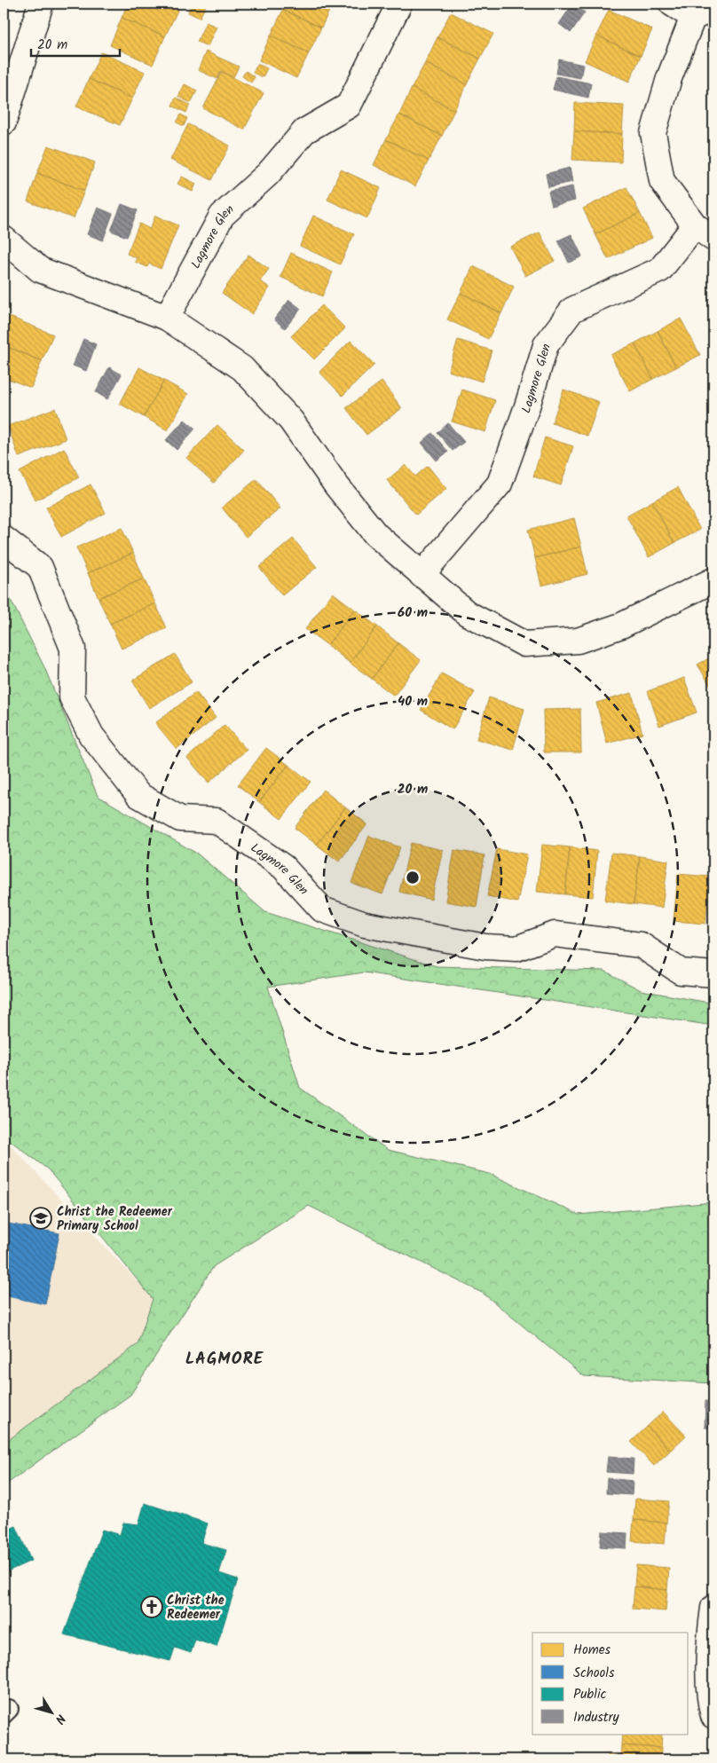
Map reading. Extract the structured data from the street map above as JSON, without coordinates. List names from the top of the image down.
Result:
{
  "streets": {
    "street": ["Lagmore Glen"]
  },
  "districts": ["LAGMORE"],
  "places": {
    "school or university": ["Christ the Redeemer Primary School"],
    "church": ["Christ the Redeemer"]
  },
  "legend": [
    "Homes",
    "Schools",
    "Public",
    "Industry"
  ],
  "scale_bar": "20 m",
  "north": "bottom right",
  "rings": ["60 m", "40 m", "20 m"]
}
